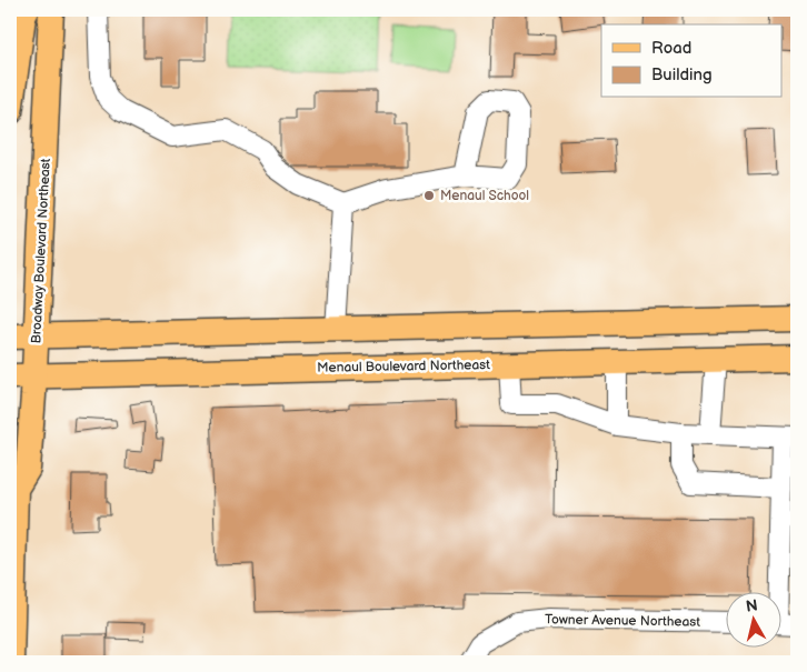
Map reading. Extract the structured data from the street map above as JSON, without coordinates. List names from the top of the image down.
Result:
{
  "streets": {
    "main road": ["Broadway Boulevard Northeast", "Menaul Boulevard Northeast"],
    "street": ["Towner Avenue Northeast"]
  },
  "crossings": [
    ["Broadway Boulevard Northeast", "Menaul Boulevard Northeast"]
  ],
  "places": ["Menaul School"],
  "legend": ["Road", "Building"],
  "north": "top"
}
